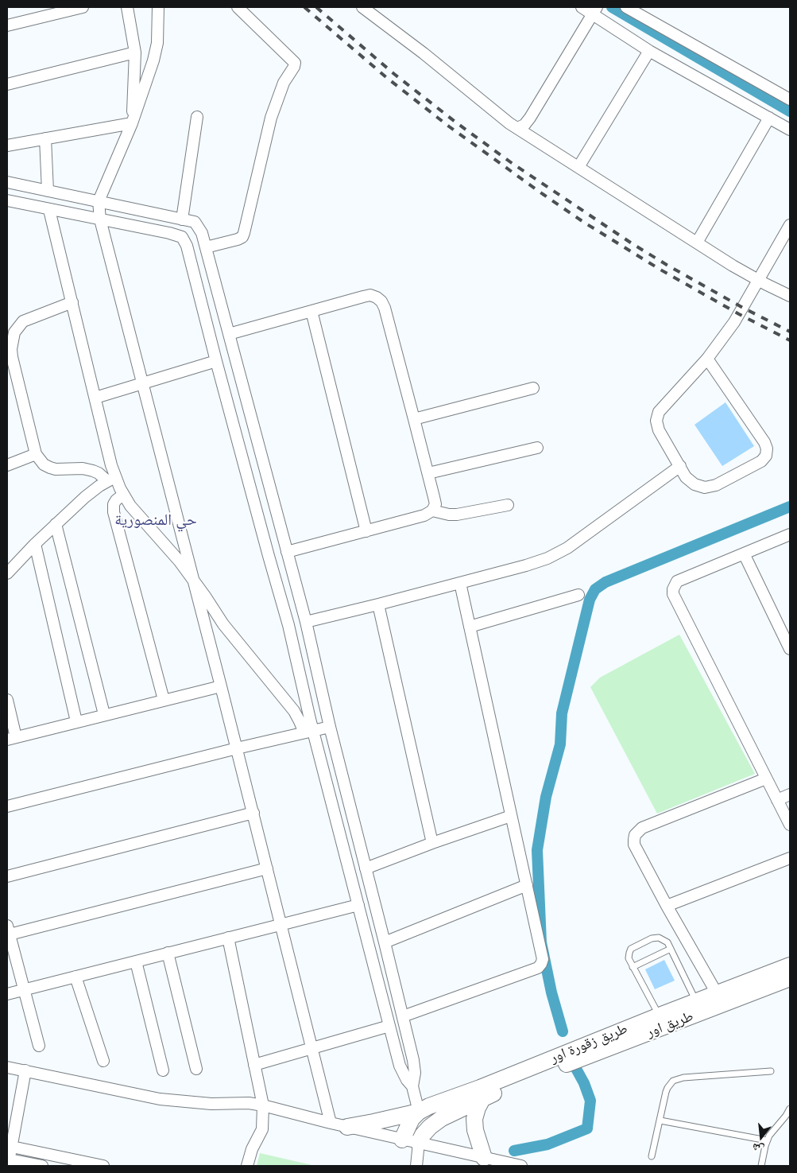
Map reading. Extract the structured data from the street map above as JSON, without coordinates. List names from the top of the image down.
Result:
{
  "streets": {
    "main road": ["طريق اور", "طريق زقورة اور"]
  },
  "crossings": [
    ["طريق اور", "طريق زقورة اور"]
  ],
  "districts": ["حي المنصورية"],
  "north": "bottom"
}
